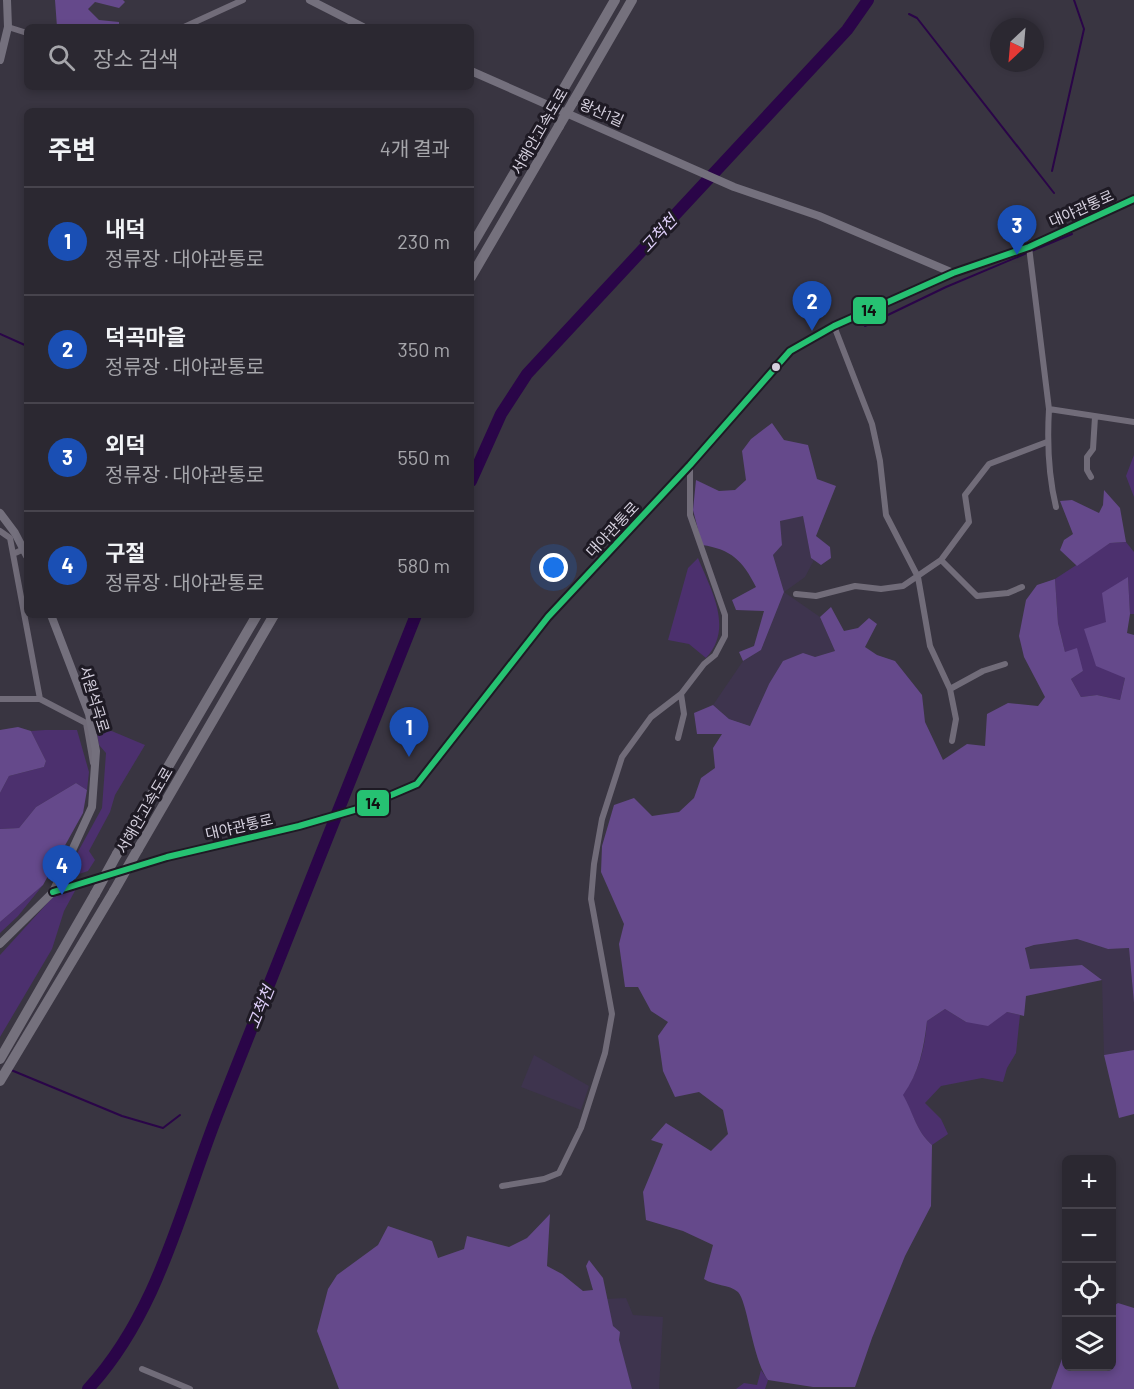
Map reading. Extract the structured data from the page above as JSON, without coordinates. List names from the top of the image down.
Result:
{
  "streets": {
    "highway": ["서해안고속도로"],
    "main road": ["왕산1길", "대야관통로", "서원석곡로"]
  },
  "crossings": [
    ["왕산1길", "대야관통로"],
    ["대야관통로", "서원석곡로"]
  ],
  "water": ["고척천"],
  "lines": ["transit line 14"],
  "north": "bottom left",
  "page": {
    "search": "장소 검색",
    "heading": ["주변", "4개 결과"],
    "list": [
      {
        "mark": "1",
        "name": "내덕",
        "note": "정류장 · 대야관통로",
        "value": "230 m"
      },
      {
        "mark": "2",
        "name": "덕곡마을",
        "note": "정류장 · 대야관통로",
        "value": "350 m"
      },
      {
        "mark": "3",
        "name": "외덕",
        "note": "정류장 · 대야관통로",
        "value": "550 m"
      },
      {
        "mark": "4",
        "name": "구절",
        "note": "정류장 · 대야관통로",
        "value": "580 m"
      }
    ],
    "pins": [
      "3",
      "2",
      "1",
      "4"
    ],
    "map_buttons": ["+", "−"]
  }
}
